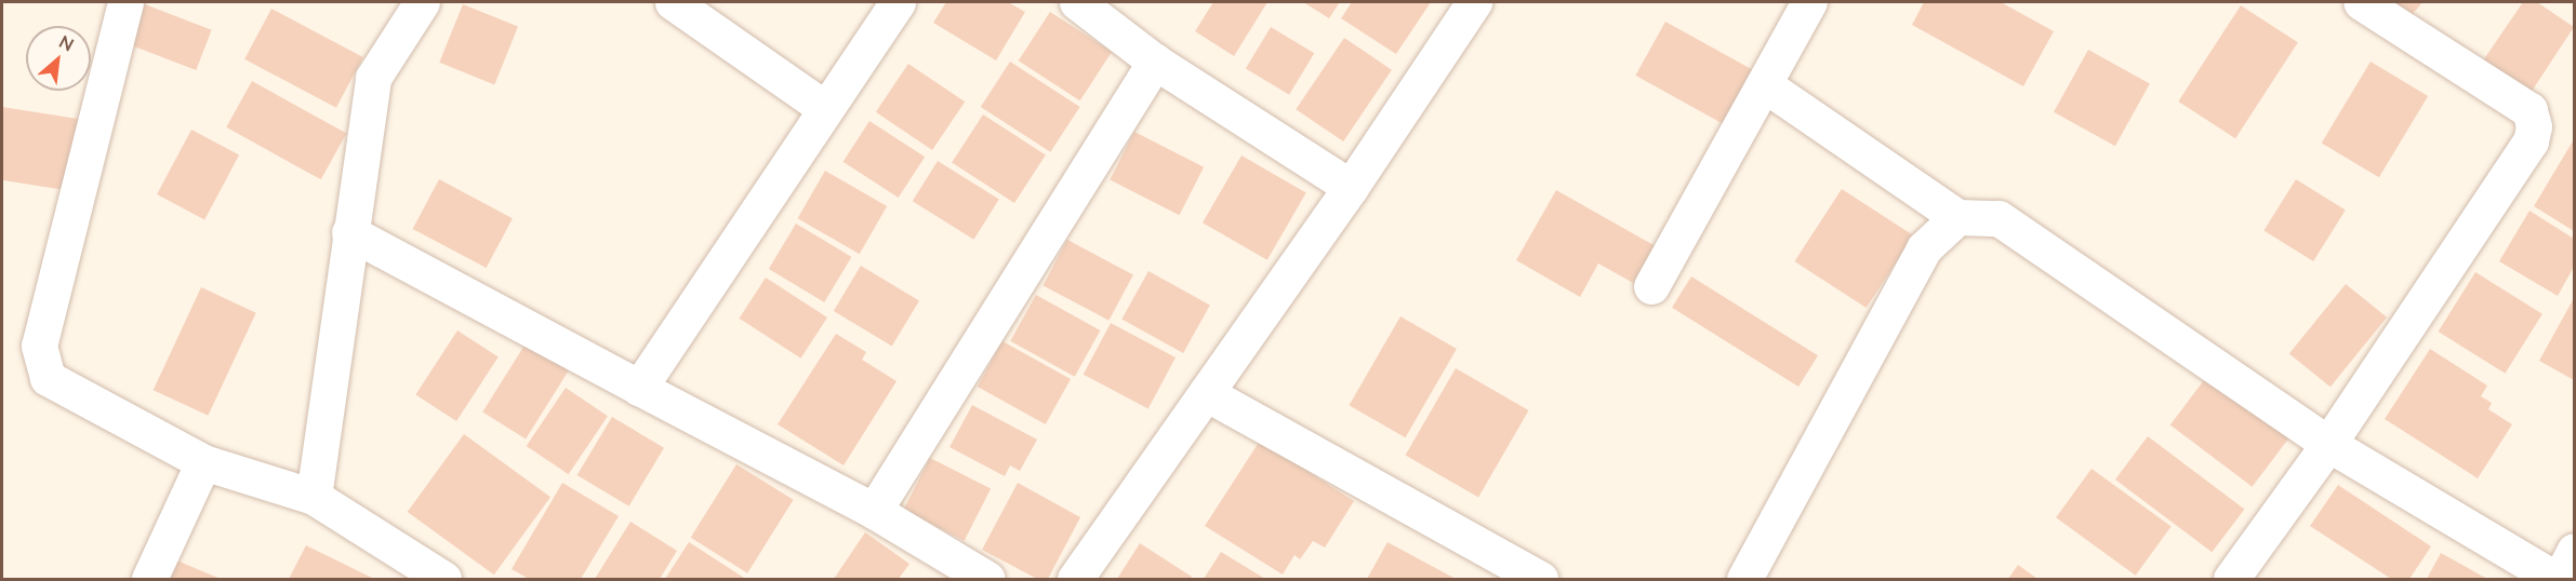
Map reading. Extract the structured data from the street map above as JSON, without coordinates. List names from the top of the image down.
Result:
{
  "north": "top right"
}
